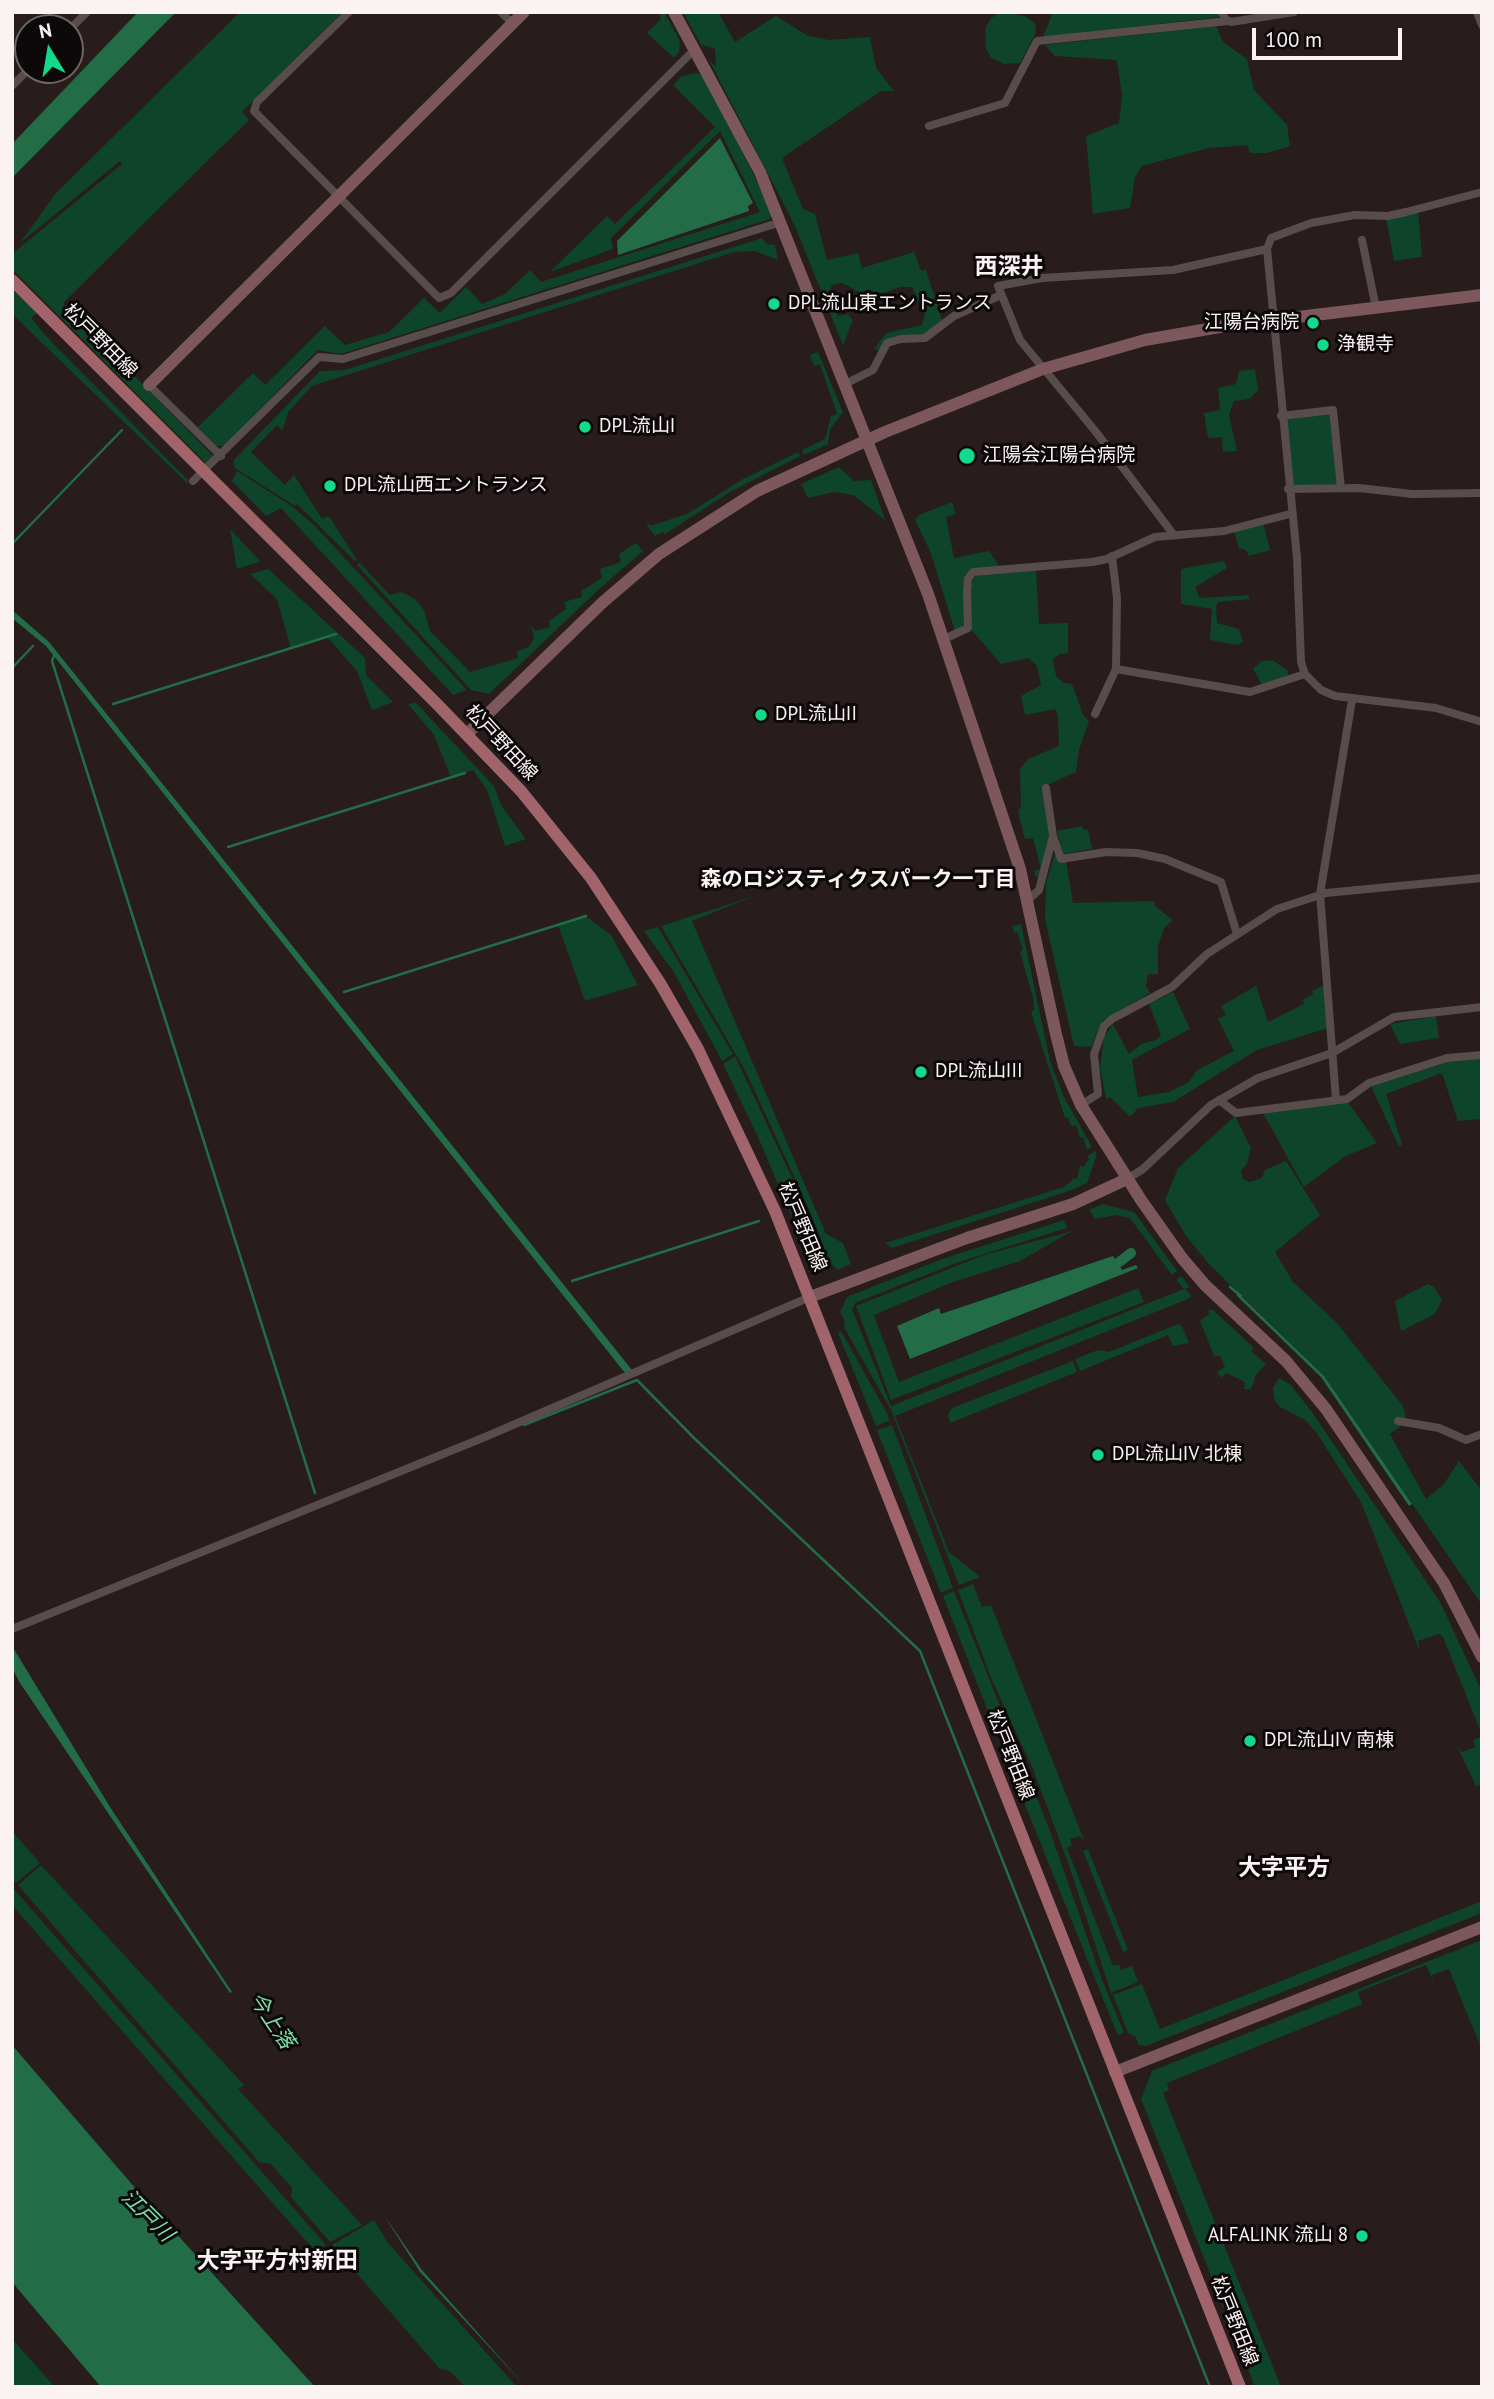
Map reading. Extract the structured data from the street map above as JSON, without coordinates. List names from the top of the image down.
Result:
{
  "streets": {
    "main road": ["松戸野田線"]
  },
  "districts": [
    "西深井",
    "森のロジスティクスパーク一丁目",
    "大字平方",
    "大字平方村新田"
  ],
  "water": ["今上落", "江戸川"],
  "places": [
    "DPL流山東エントランス",
    "江陽台病院",
    "浄観寺",
    "DPL流山I",
    "江陽会江陽台病院",
    "DPL流山西エントランス",
    "DPL流山II",
    "DPL流山III",
    "DPL流山IV 北棟",
    "DPL流山IV 南棟",
    "ALFALINK 流山 8"
  ],
  "scale_bar": "100 m",
  "north": "top"
}
